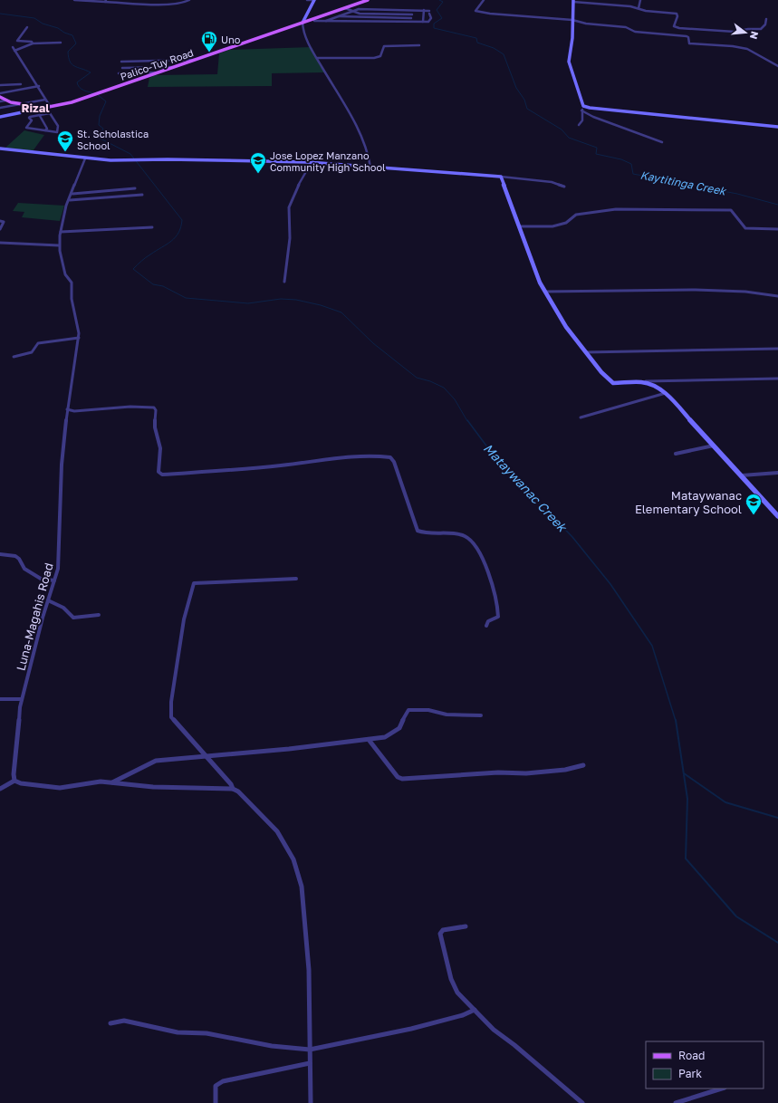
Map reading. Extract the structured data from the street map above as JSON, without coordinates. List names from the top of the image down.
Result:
{
  "streets": {
    "main road": ["Palico-Tuy Road"],
    "street": ["Luna-Magahis Road"]
  },
  "districts": ["Rizal"],
  "water": ["Kaytitinga Creek", "Mataywanac Creek"],
  "places": {
    "fuel station": ["Uno"],
    "school or university": ["St. Scholastica School", "Jose Lopez Manzano Community High School", "Mataywanac Elementary School"]
  },
  "legend": ["Road", "Park"],
  "north": "right"
}
